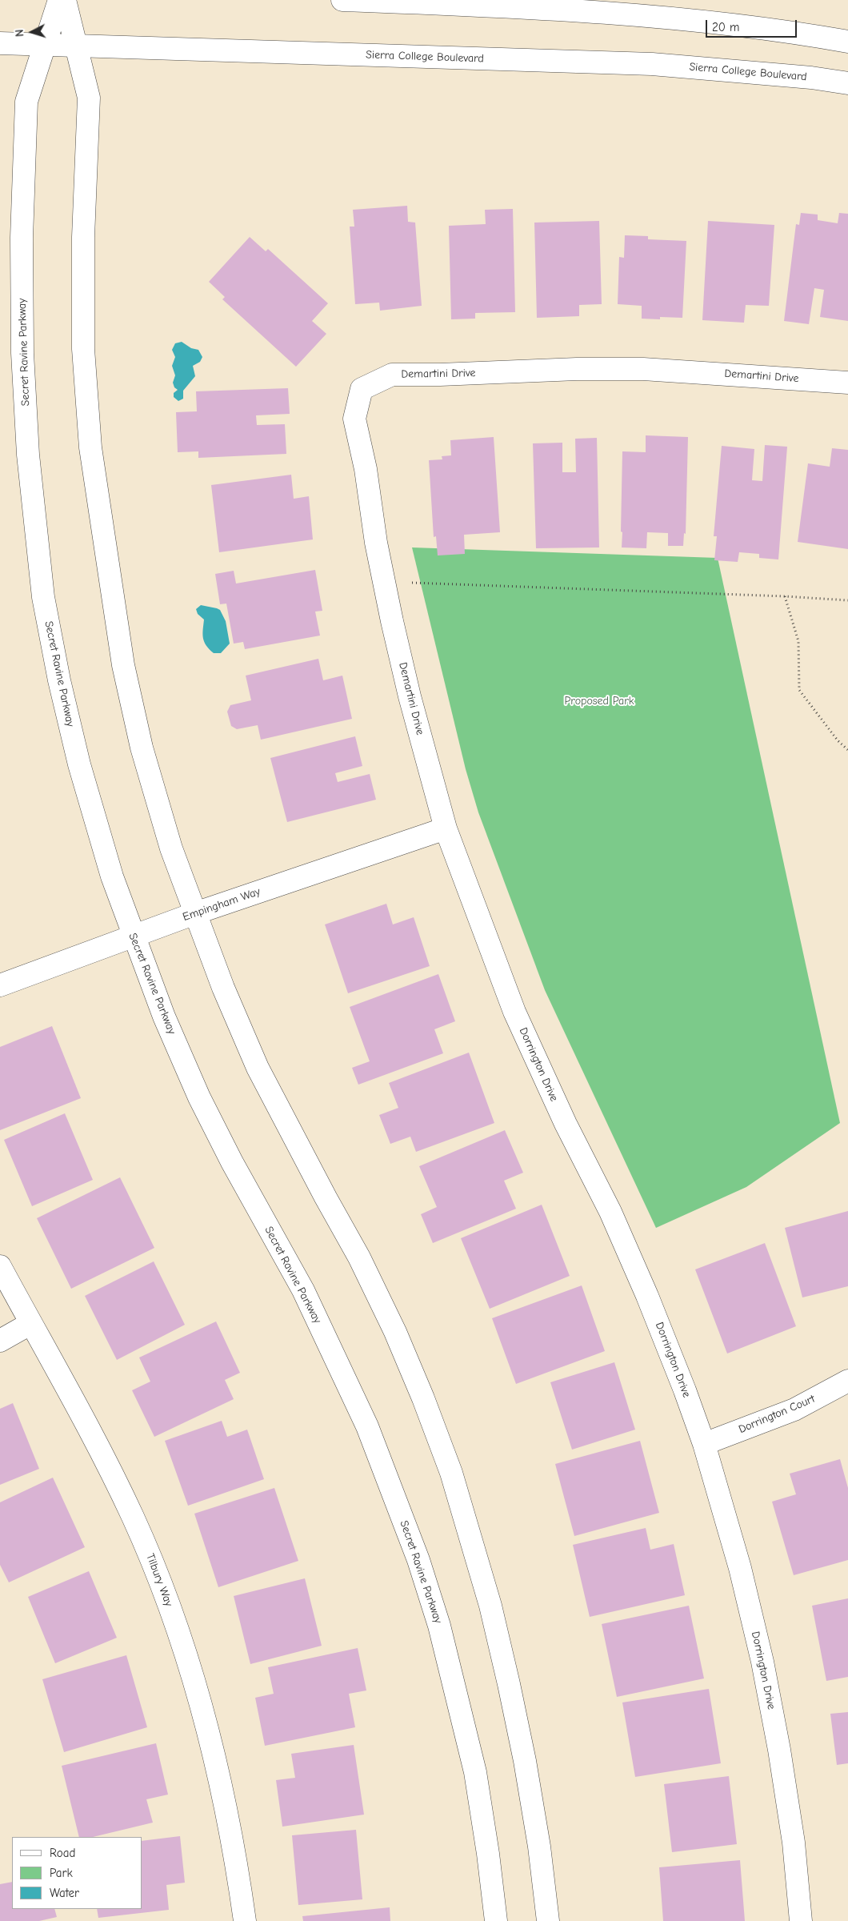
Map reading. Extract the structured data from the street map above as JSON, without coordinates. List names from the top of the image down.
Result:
{
  "streets": {
    "main road": [
      "Sierra College Boulevard",
      "Secret Ravine Parkway",
      "Demartini Drive",
      "Empingham Way",
      "Dorrington Drive",
      "Dorrington Court",
      "Tilbury Way"
    ]
  },
  "crossings": [
    ["Sierra College Boulevard", "Secret Ravine Parkway"],
    ["Secret Ravine Parkway", "Empingham Way"],
    ["Demartini Drive", "Empingham Way"],
    ["Demartini Drive", "Dorrington Drive"],
    ["Empingham Way", "Dorrington Drive"],
    ["Dorrington Drive", "Dorrington Court"]
  ],
  "parks": ["Proposed Park"],
  "legend": ["Road", "Park", "Water"],
  "scale_bar": "20 m",
  "north": "left"
}
